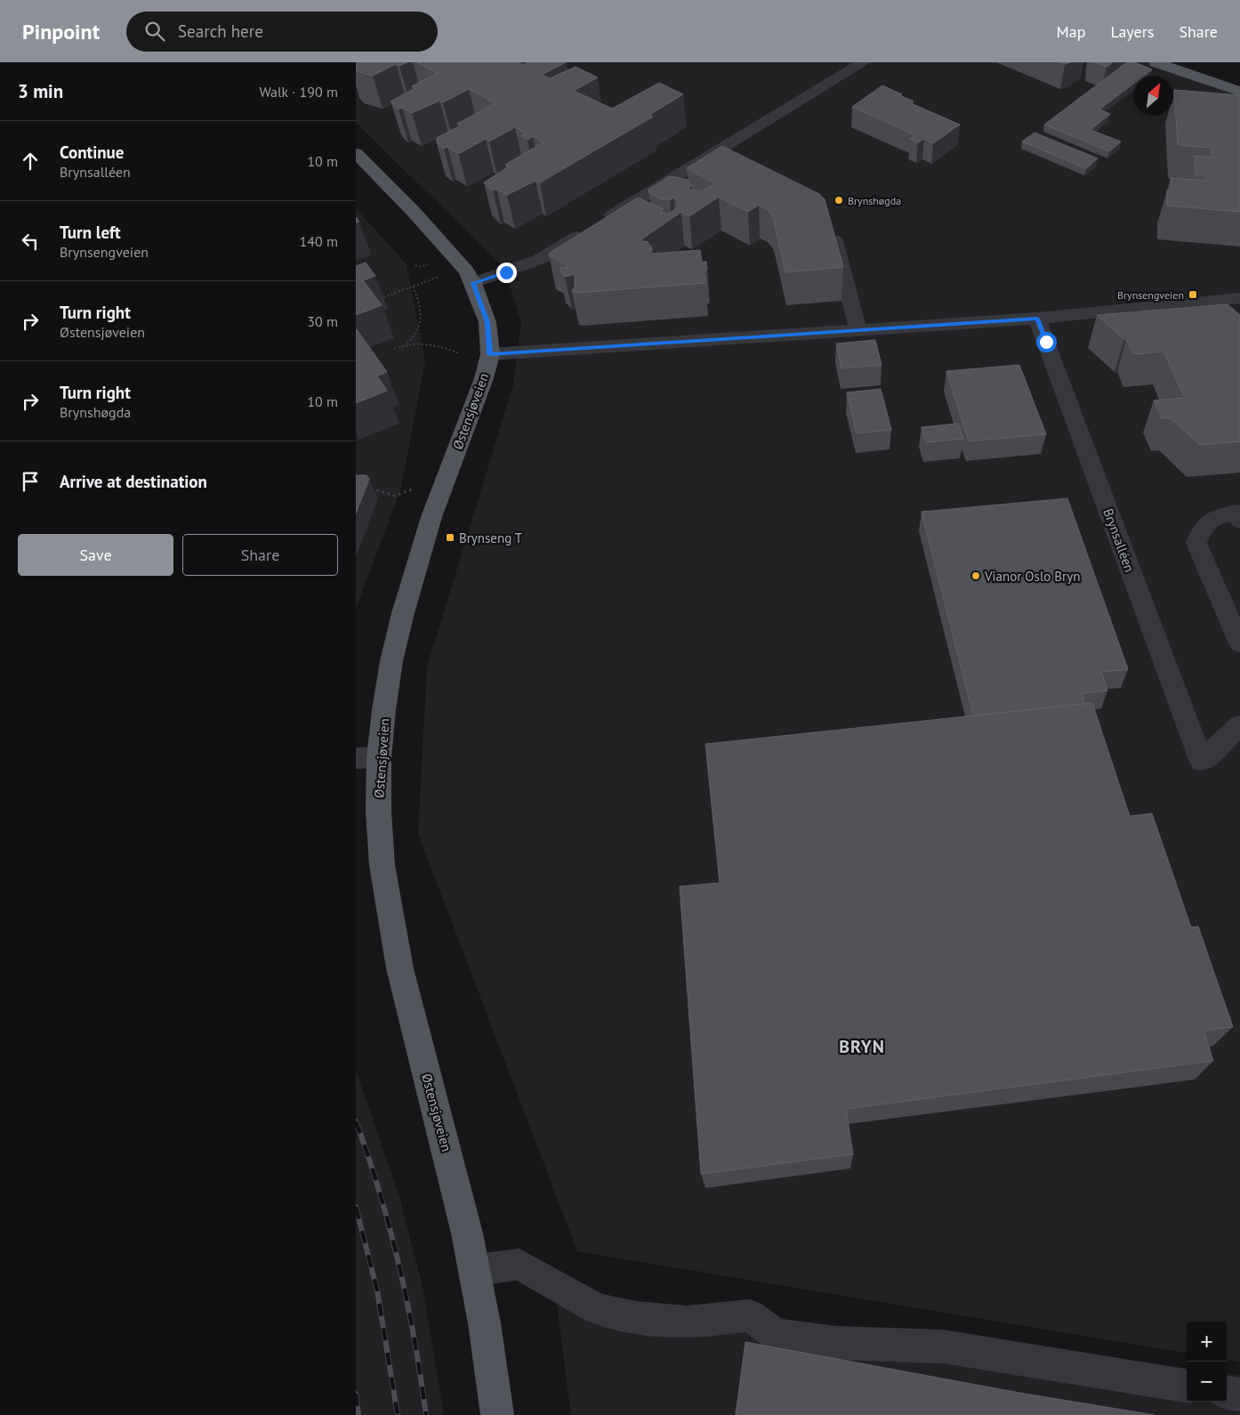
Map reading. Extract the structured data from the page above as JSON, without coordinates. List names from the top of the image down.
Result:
{
  "streets": {
    "main road": ["Østensjøveien"],
    "street": ["Brynsalléen"]
  },
  "districts": ["BRYN"],
  "places": {
    "other": ["Brynshøgda", "Vianor Oslo Bryn"],
    "transit": ["Brynsengveien", "Brynseng T"]
  },
  "north": "top right",
  "page": {
    "header": "Pinpoint",
    "search": "Search here",
    "nav": ["Map", "Layers", "Share"],
    "heading": ["3 min", "Walk · 190 m"],
    "list": [
      ["Continue", "Brynsalléen", "10 m"],
      ["Turn left", "Brynsengveien", "140 m"],
      ["Turn right", "Østensjøveien", "30 m"],
      ["Turn right", "Brynshøgda", "10 m"],
      "Arrive at destination"
    ],
    "buttons": ["Save", "Share"],
    "map_buttons": ["+", "−"]
  }
}
